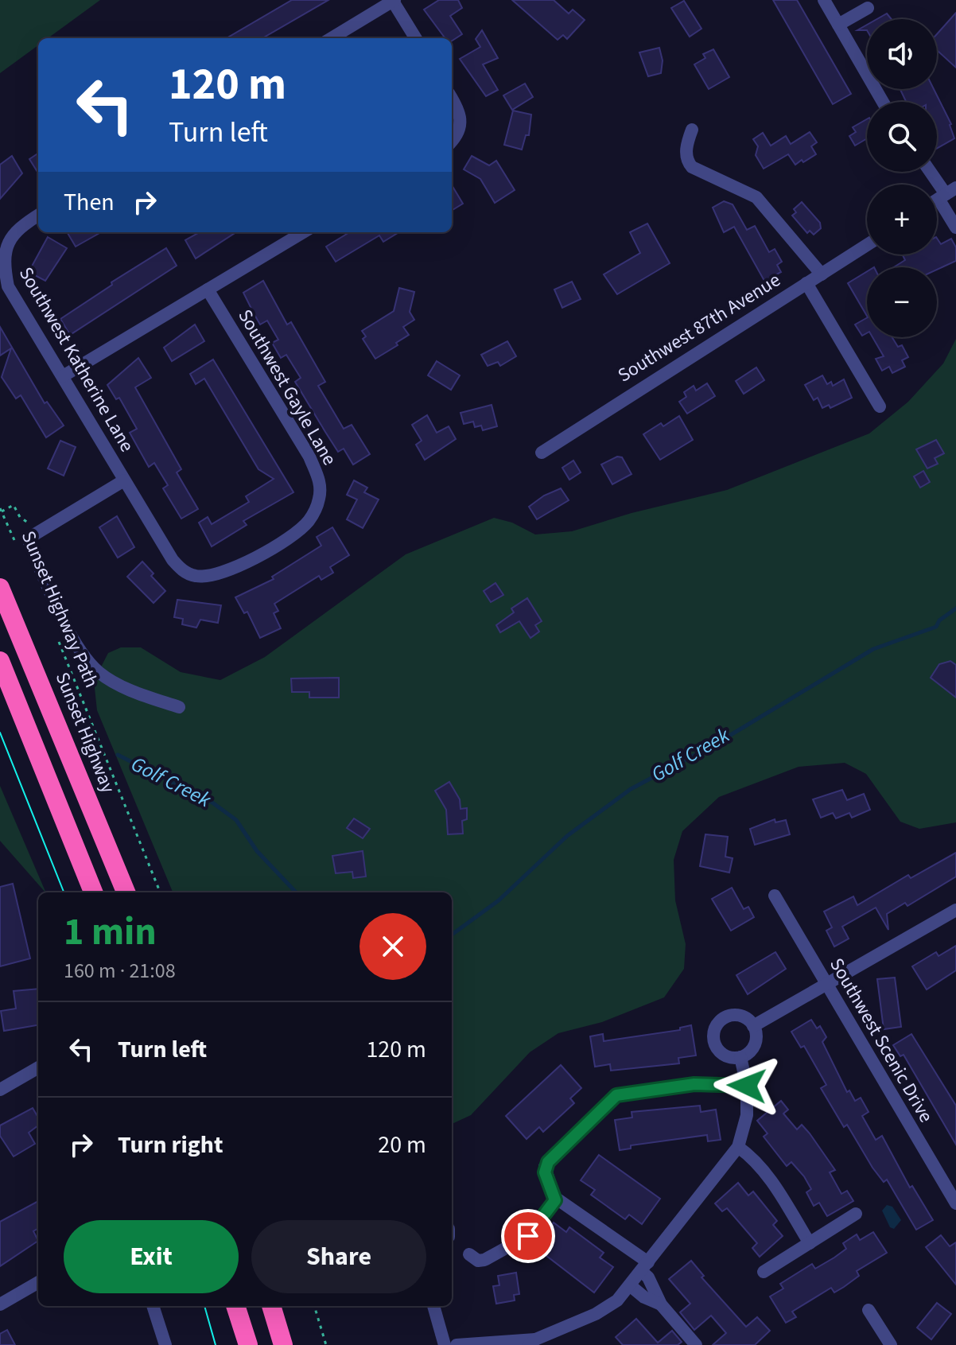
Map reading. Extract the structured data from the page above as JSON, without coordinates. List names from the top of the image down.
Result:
{
  "streets": {
    "highway": ["Sunset Highway"],
    "street": [
      "Southwest 87th Avenue",
      "Southwest Katherine Lane",
      "Southwest Gayle Lane",
      "Southwest Scenic Drive"
    ],
    "path": ["Sunset Highway Path"]
  },
  "crossings": [
    ["Southwest Katherine Lane", "Southwest Gayle Lane"],
    ["Southwest Katherine Lane", "Sunset Highway Path"]
  ],
  "water": ["Golf Creek"],
  "page": {
    "map_buttons": ["+", "−"],
    "turn": ["120 m", "Turn left"],
    "then": "Then",
    "heading": ["1 min", "160 m · 21:08"],
    "list": [
      {
        "name": "Turn left",
        "value": "120 m"
      },
      {
        "name": "Turn right",
        "value": "20 m"
      }
    ],
    "buttons": ["Exit", "Share"]
  }
}
